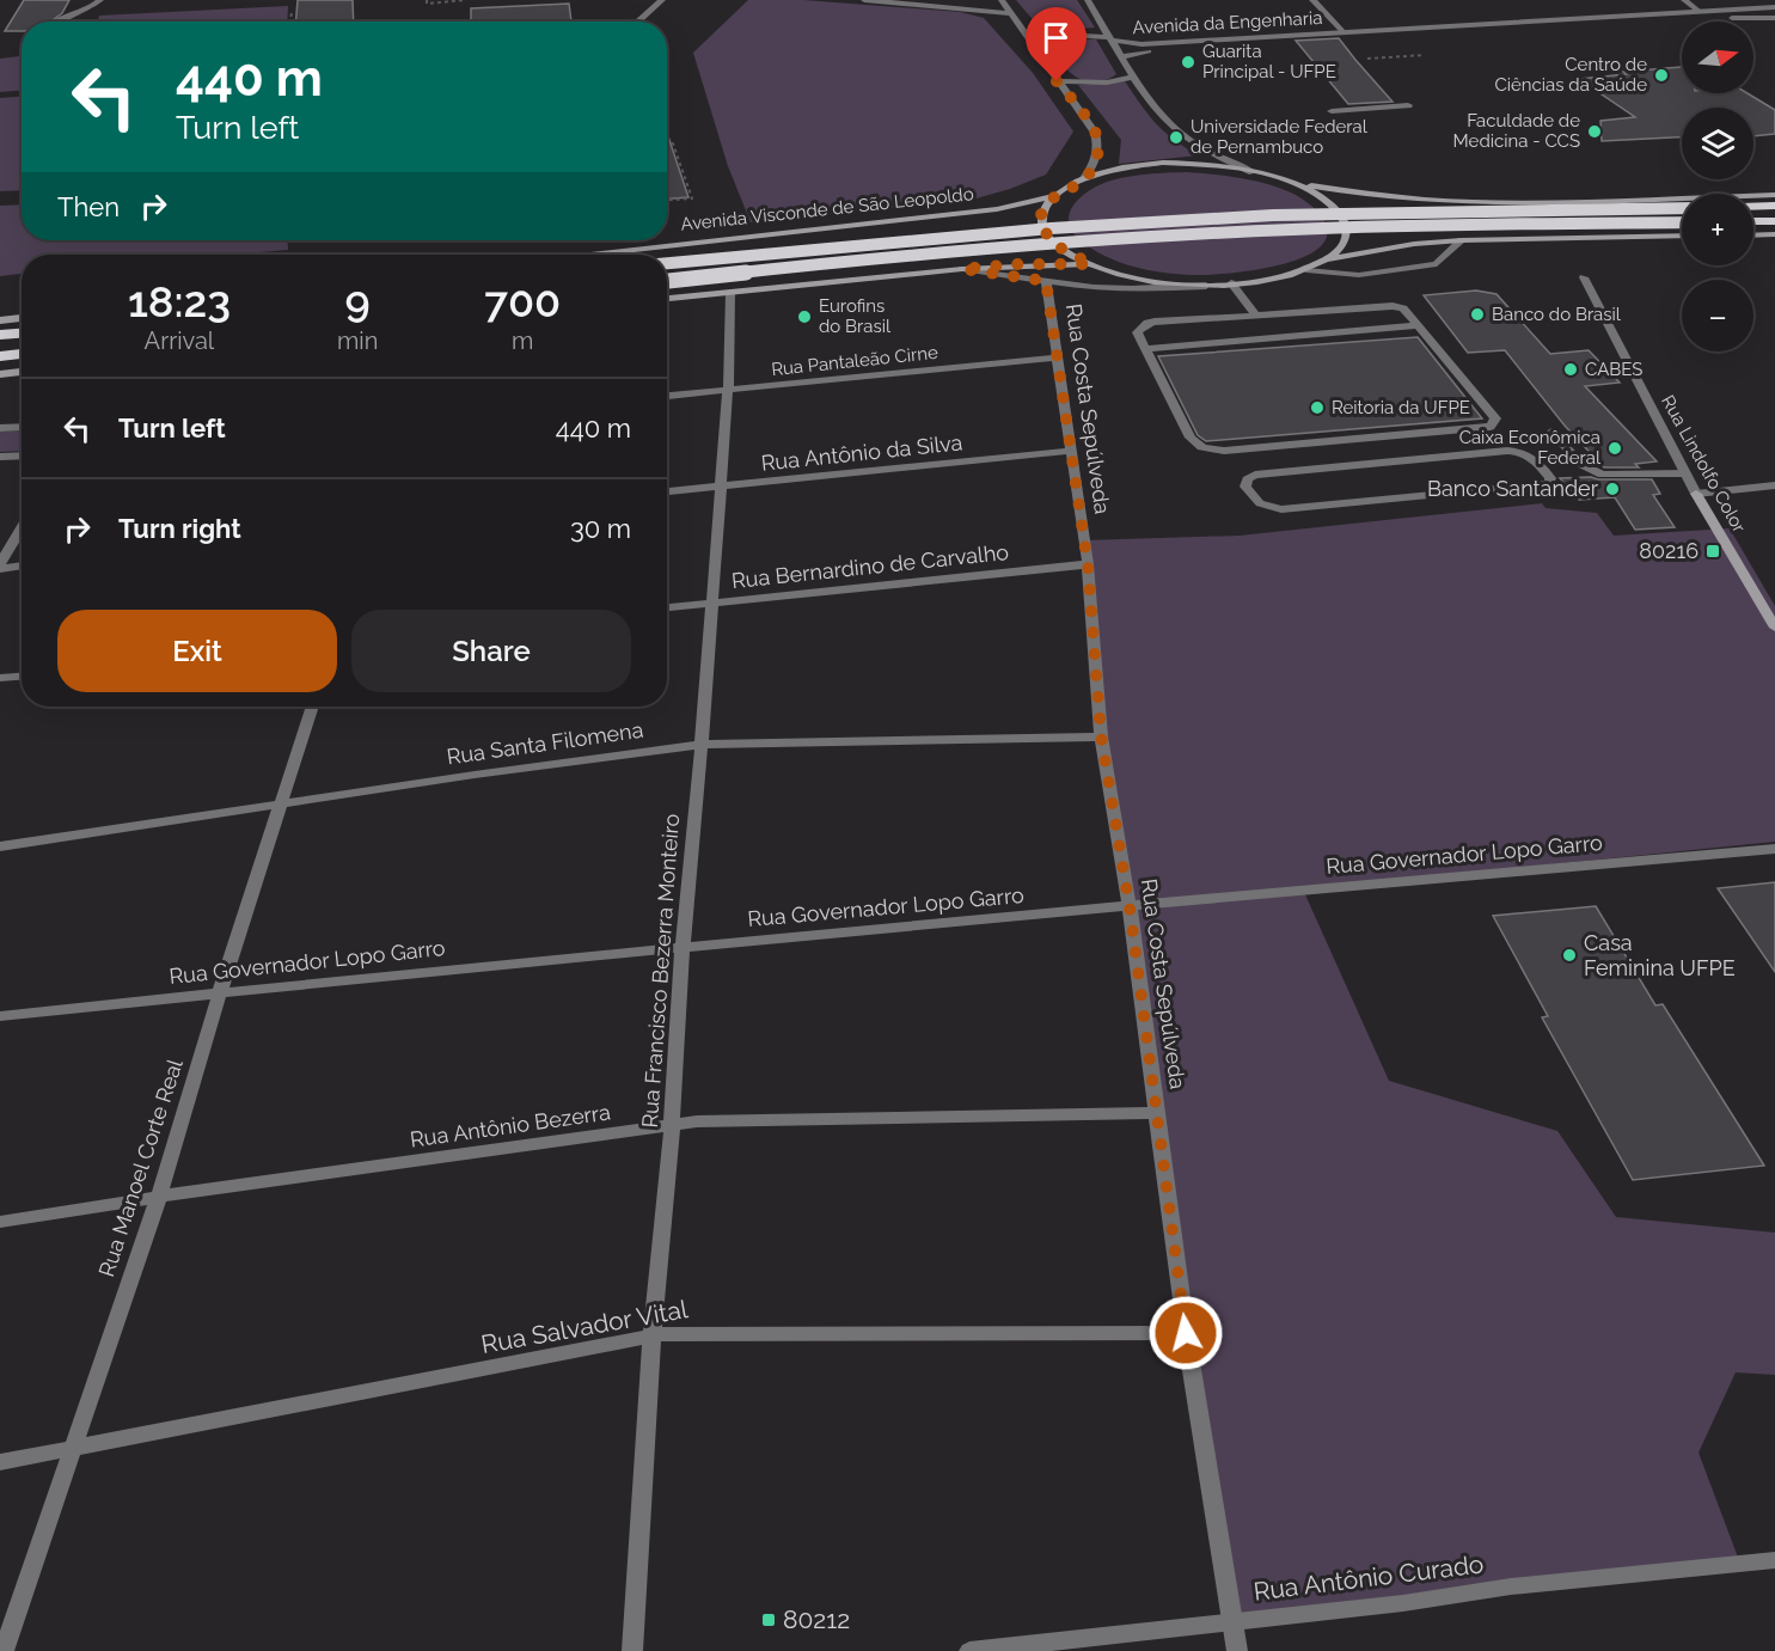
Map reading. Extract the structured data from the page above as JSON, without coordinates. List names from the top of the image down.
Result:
{
  "streets": {
    "main road": ["Avenida Visconde de São Leopoldo", "Rua Lindolfo Color"],
    "street": [
      "Avenida da Engenharia",
      "Rua Pantaleão Cirne",
      "Rua Costa Sepúlveda",
      "Rua Antônio da Silva",
      "Rua Bernardino de Carvalho",
      "Rua Santa Filomena",
      "Rua Governador Lopo Garro",
      "Rua Francisco Bezerra Monteiro",
      "Rua Antônio Bezerra",
      "Rua Manoel Corte Real",
      "Rua Salvador Vital",
      "Rua Antônio Curado"
    ]
  },
  "crossings": [
    ["Rua Pantaleão Cirne", "Rua Costa Sepúlveda"],
    ["Rua Pantaleão Cirne", "Rua Francisco Bezerra Monteiro"],
    ["Rua Costa Sepúlveda", "Rua Antônio da Silva"],
    ["Rua Costa Sepúlveda", "Rua Bernardino de Carvalho"],
    ["Rua Costa Sepúlveda", "Rua Santa Filomena"],
    ["Rua Costa Sepúlveda", "Rua Governador Lopo Garro"],
    ["Rua Costa Sepúlveda", "Rua Antônio Bezerra"],
    ["Rua Costa Sepúlveda", "Rua Salvador Vital"],
    ["Rua Costa Sepúlveda", "Rua Antônio Curado"],
    ["Rua Antônio da Silva", "Rua Francisco Bezerra Monteiro"],
    ["Rua Bernardino de Carvalho", "Rua Francisco Bezerra Monteiro"],
    ["Rua Santa Filomena", "Rua Francisco Bezerra Monteiro"],
    ["Rua Santa Filomena", "Rua Manoel Corte Real"],
    ["Rua Governador Lopo Garro", "Rua Francisco Bezerra Monteiro"],
    ["Rua Governador Lopo Garro", "Rua Manoel Corte Real"],
    ["Rua Francisco Bezerra Monteiro", "Rua Antônio Bezerra"],
    ["Rua Francisco Bezerra Monteiro", "Rua Salvador Vital"],
    ["Rua Antônio Bezerra", "Rua Manoel Corte Real"],
    ["Rua Manoel Corte Real", "Rua Salvador Vital"]
  ],
  "places": {
    "other": [
      "Guarita Principal - UFPE",
      "Centro de Ciências da Saúde",
      "Faculdade de Medicina - CCS",
      "Universidade Federal de Pernambuco",
      "Banco do Brasil",
      "Eurofins do Brasil",
      "CABES",
      "Reitoria da UFPE",
      "Caixa Econômica Federal",
      "Banco Santander",
      "Casa Feminina UFPE"
    ],
    "transit": ["80216", "80212"]
  },
  "north": "right",
  "page": {
    "map_buttons": ["+", "−"],
    "turn": ["440 m", "Turn left"],
    "then": "Then",
    "eta": [
      "18:23",
      "Arrival",
      "9",
      "min",
      "700",
      "m"
    ],
    "list": [
      {
        "name": "Turn left",
        "value": "440 m"
      },
      {
        "name": "Turn right",
        "value": "30 m"
      }
    ],
    "buttons": ["Exit", "Share"]
  }
}
